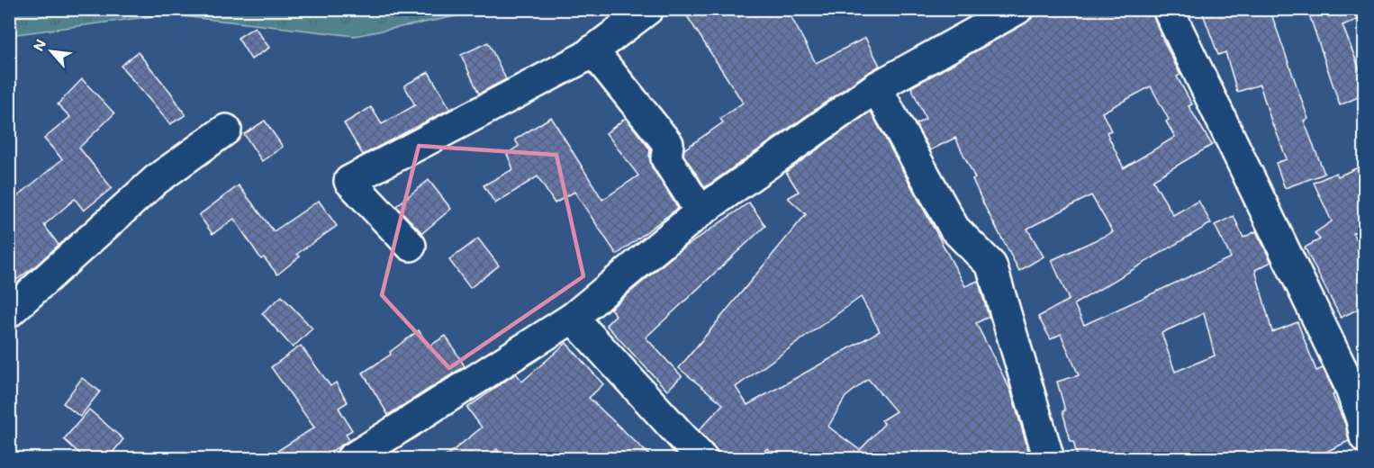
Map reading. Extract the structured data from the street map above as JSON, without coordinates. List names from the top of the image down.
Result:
{
  "north": "top left"
}
